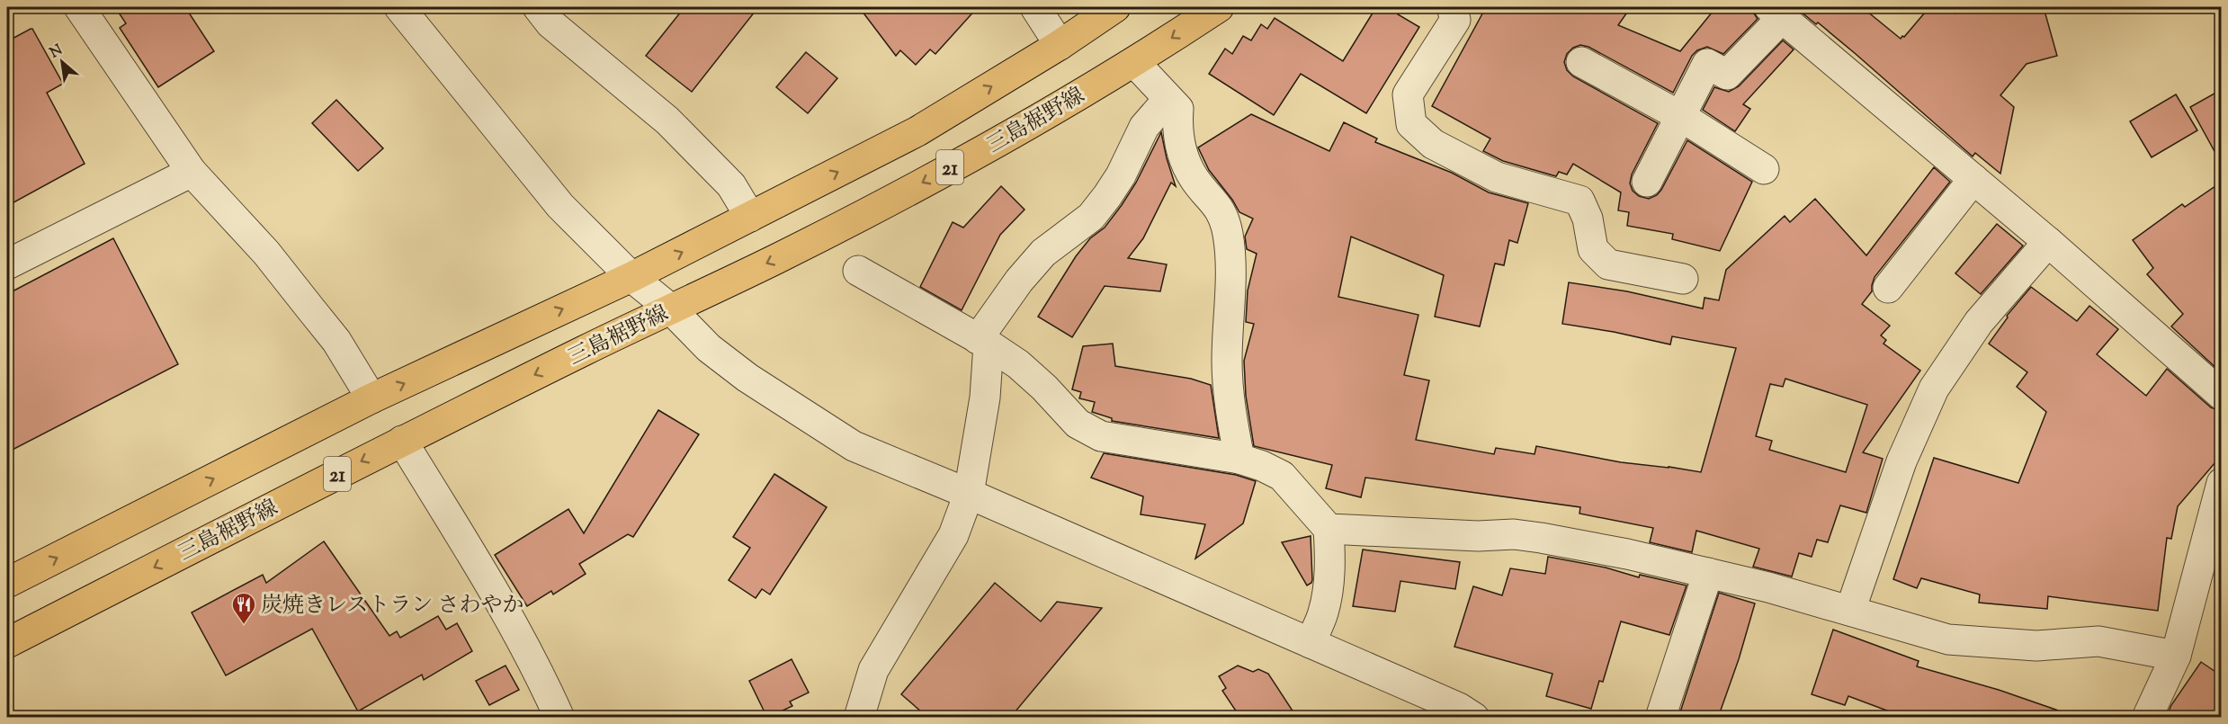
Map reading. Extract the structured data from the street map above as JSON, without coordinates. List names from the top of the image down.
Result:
{
  "streets": {
    "main road": ["三島裾野線", "21"]
  },
  "places": {
    "restaurant": ["炭焼きレストラン さわやか"]
  },
  "north": "top left"
}
